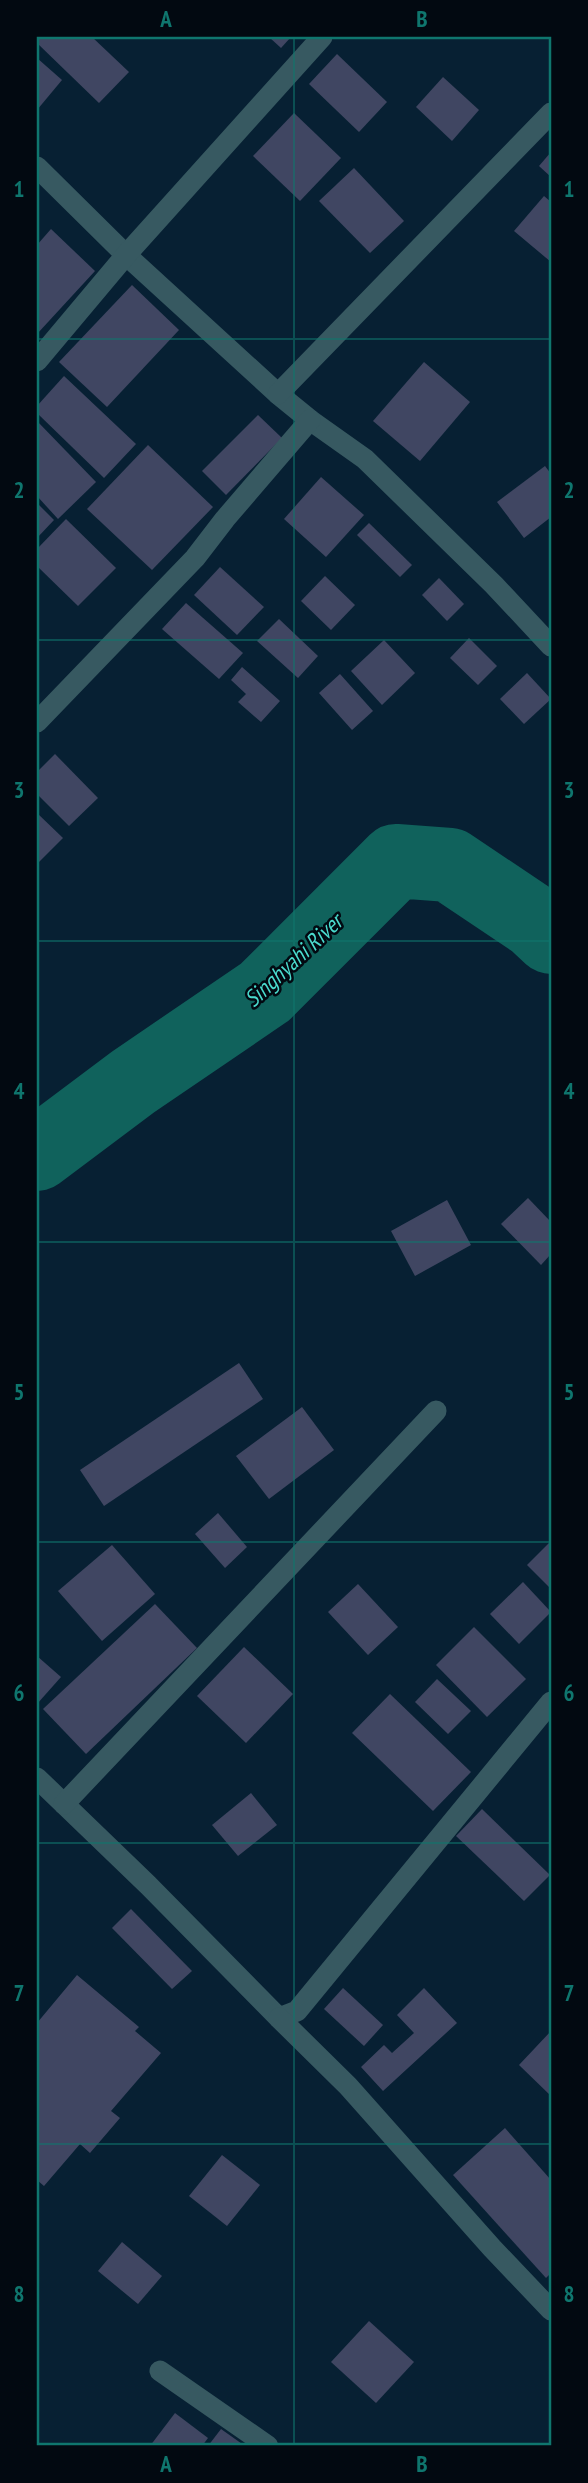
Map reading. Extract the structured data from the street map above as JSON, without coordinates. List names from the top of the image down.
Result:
{
  "water": ["Singhyahi River"],
  "grid": {
    "columns": ["A", "B"],
    "rows": [
      "1",
      "2",
      "3",
      "4",
      "5",
      "6",
      "7",
      "8"
    ]
  }
}
